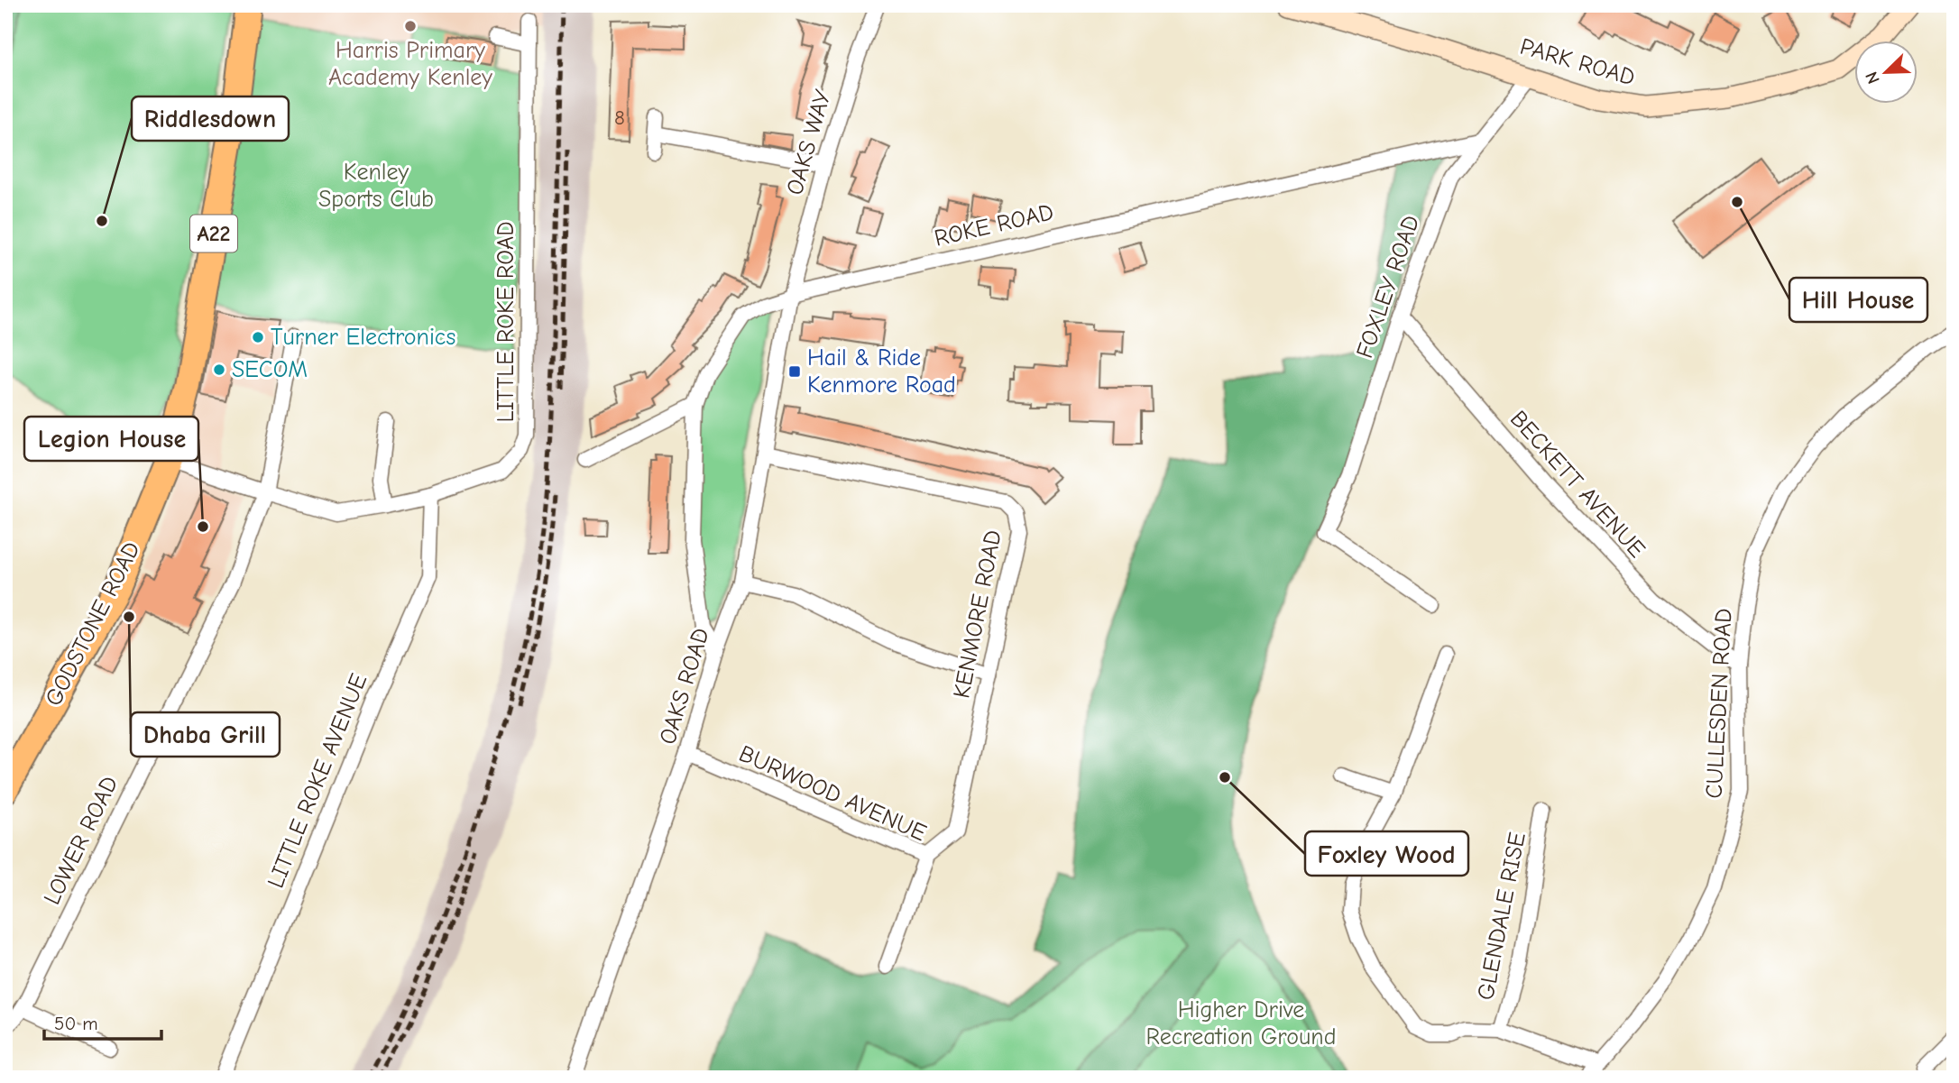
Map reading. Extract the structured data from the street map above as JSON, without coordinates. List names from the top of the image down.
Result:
{
  "streets": {
    "highway": ["A22", "GODSTONE ROAD"],
    "street": [
      "PARK ROAD",
      "OAKS WAY",
      "ROKE ROAD",
      "FOXLEY ROAD",
      "LITTLE ROKE ROAD",
      "BECKETT AVENUE",
      "KENMORE ROAD",
      "OAKS ROAD",
      "CULLESDEN ROAD",
      "LITTLE ROKE AVENUE",
      "BURWOOD AVENUE",
      "LOWER ROAD",
      "GLENDALE RISE"
    ]
  },
  "crossings": [
    ["PARK ROAD", "FOXLEY ROAD"],
    ["OAKS WAY", "ROKE ROAD"],
    ["OAKS WAY", "OAKS ROAD"],
    ["ROKE ROAD", "FOXLEY ROAD"],
    ["ROKE ROAD", "OAKS ROAD"],
    ["FOXLEY ROAD", "BECKETT AVENUE"],
    ["LITTLE ROKE ROAD", "GODSTONE ROAD"],
    ["LITTLE ROKE ROAD", "LITTLE ROKE AVENUE"],
    ["LITTLE ROKE ROAD", "LOWER ROAD"],
    ["BECKETT AVENUE", "CULLESDEN ROAD"],
    ["KENMORE ROAD", "OAKS ROAD"],
    ["KENMORE ROAD", "BURWOOD AVENUE"],
    ["OAKS ROAD", "BURWOOD AVENUE"]
  ],
  "parks": ["Kenley Sports Club", "Higher Drive Recreation Ground"],
  "places": {
    "other": [
      "Harris Primary Academy Kenley",
      "Hill House",
      "Riddlesdown",
      "Turner Electronics",
      "SECOM",
      "Legion House",
      "Dhaba Grill",
      "Foxley Wood"
    ],
    "transit": ["Hail & Ride Kenmore Road"]
  },
  "house_numbers": ["8"],
  "scale_bar": "50 m",
  "north": "bottom left"
}
